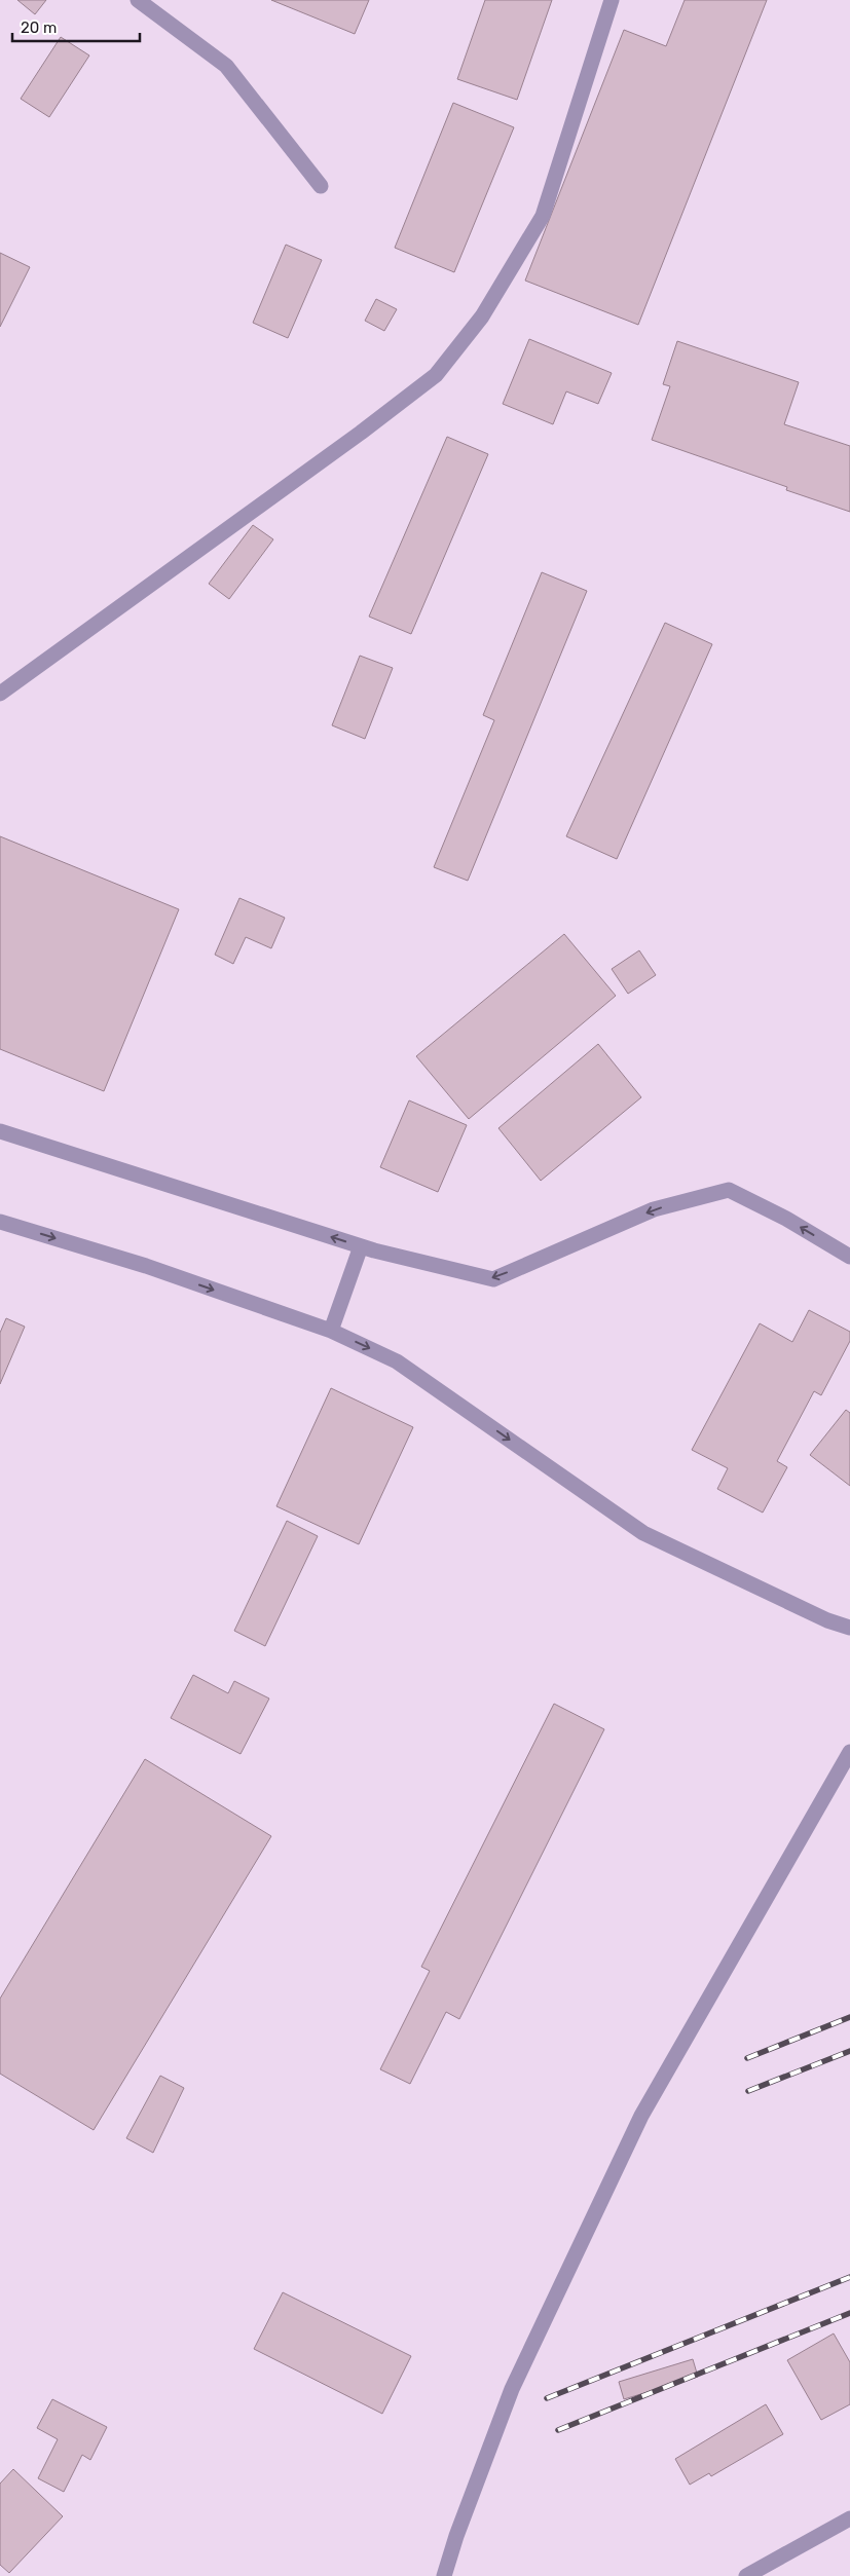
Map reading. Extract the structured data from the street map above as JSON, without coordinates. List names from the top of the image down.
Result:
{
  "scale_bar": "20 m"
}
